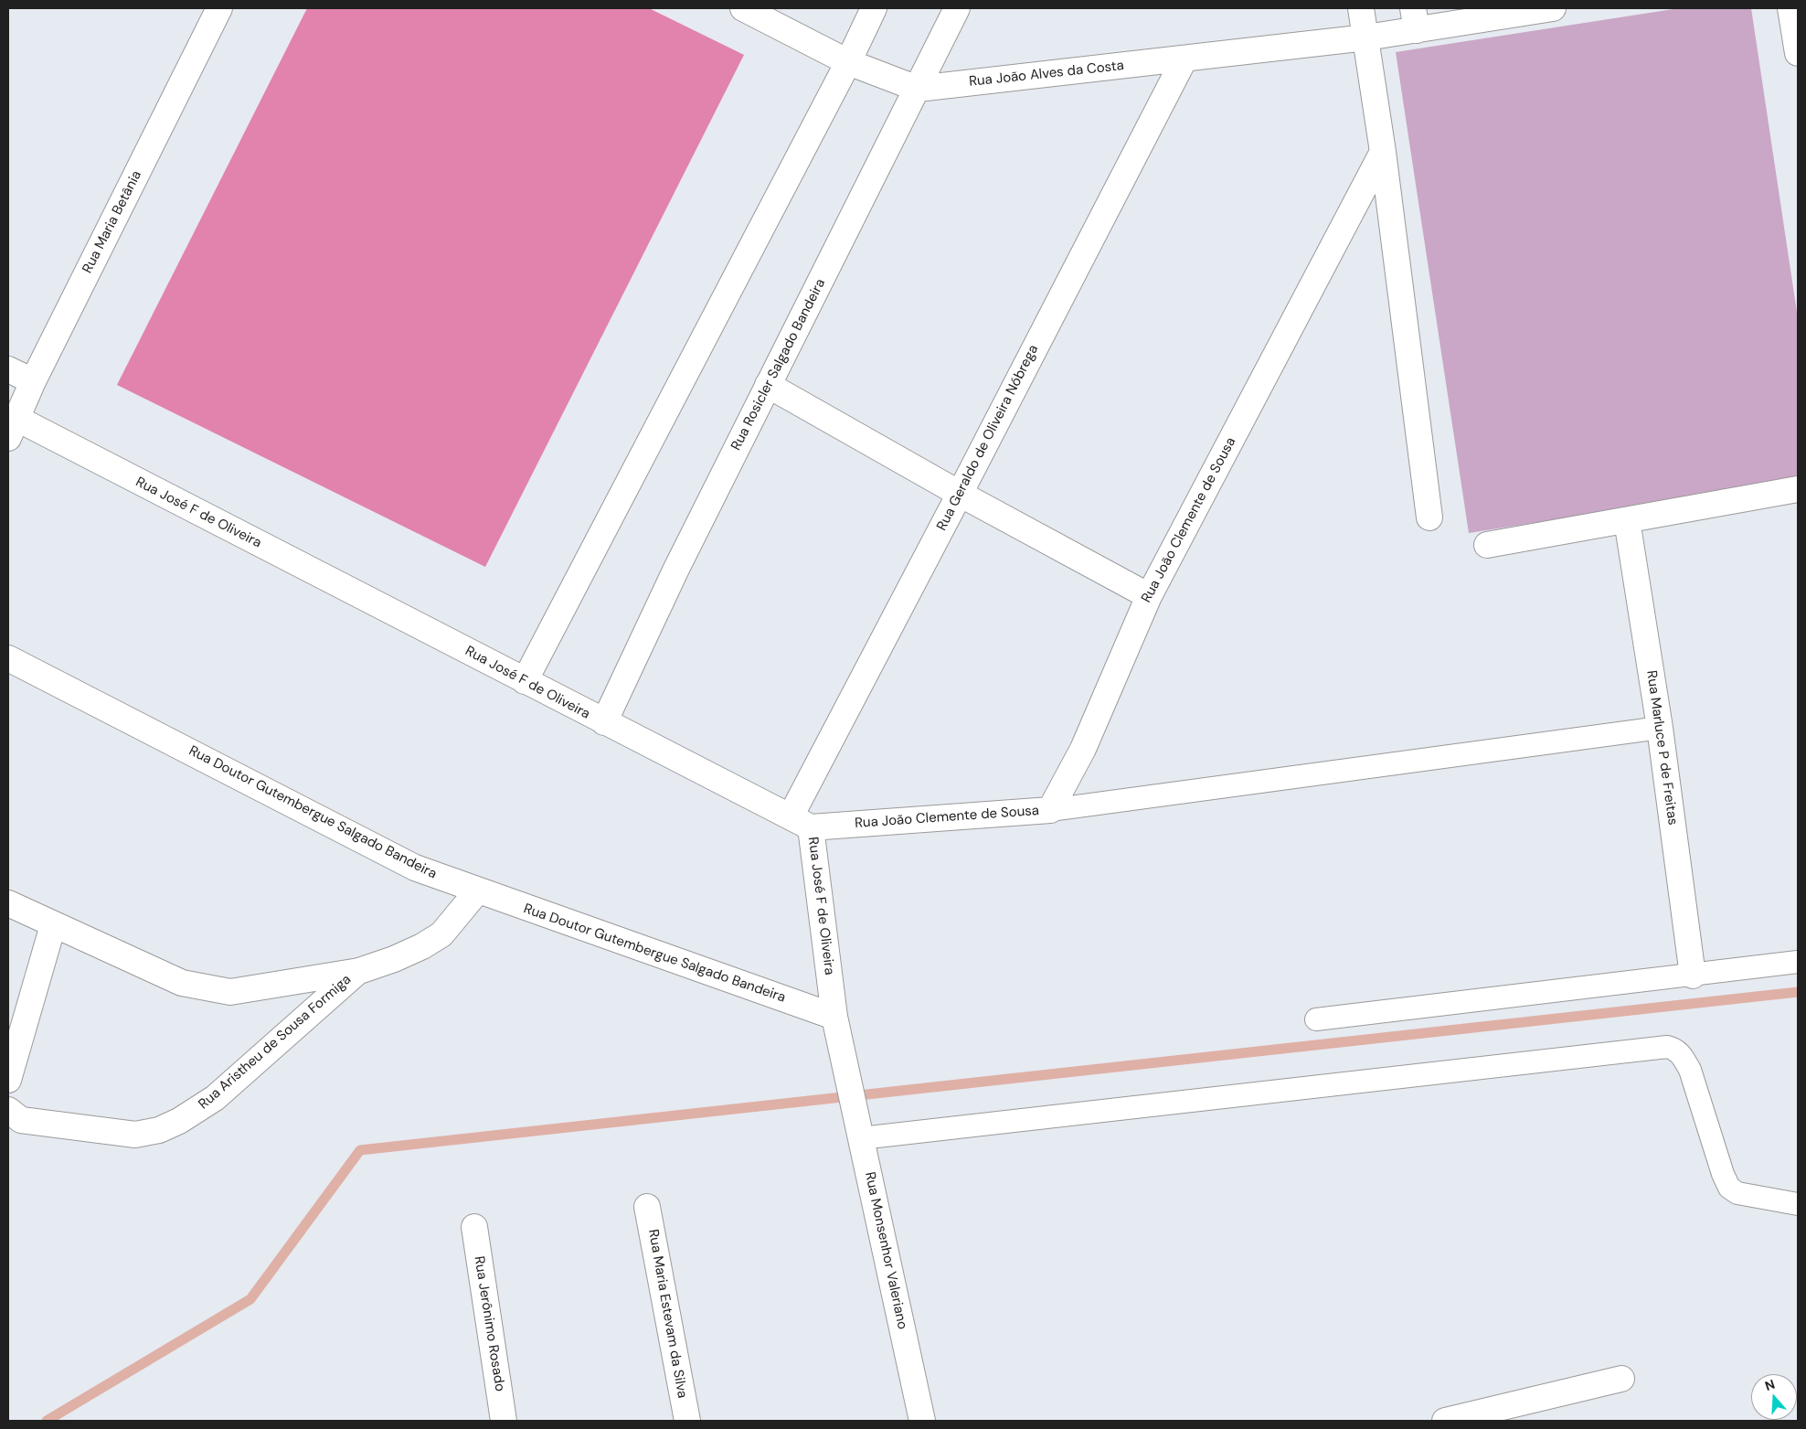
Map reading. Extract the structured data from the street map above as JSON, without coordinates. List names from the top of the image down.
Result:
{
  "streets": {
    "street": [
      "Rua João Alves da Costa",
      "Rua Maria Betânia",
      "Rua Rosicler Salgado Bandeira",
      "Rua Geraldo de Oliveira Nóbrega",
      "Rua José F de Oliveira",
      "Rua João Clemente de Sousa",
      "Rua Marluce P de Freitas",
      "Rua Doutor Gutembergue Salgado Bandeira",
      "Rua Aristheu de Sousa Formiga",
      "Rua Monsenhor Valeriano",
      "Rua Maria Estevam da Silva",
      "Rua Jerônimo Rosado"
    ]
  },
  "crossings": [
    ["Rua João Alves da Costa", "Rua Rosicler Salgado Bandeira"],
    ["Rua João Alves da Costa", "Rua Geraldo de Oliveira Nóbrega"],
    ["Rua Maria Betânia", "Rua José F de Oliveira"],
    ["Rua Rosicler Salgado Bandeira", "Rua José F de Oliveira"],
    ["Rua Geraldo de Oliveira Nóbrega", "Rua José F de Oliveira"],
    ["Rua Geraldo de Oliveira Nóbrega", "Rua João Clemente de Sousa"],
    ["Rua José F de Oliveira", "Rua João Clemente de Sousa"],
    ["Rua José F de Oliveira", "Rua Doutor Gutembergue Salgado Bandeira"],
    ["Rua José F de Oliveira", "Rua Monsenhor Valeriano"]
  ],
  "north": "top"
}
